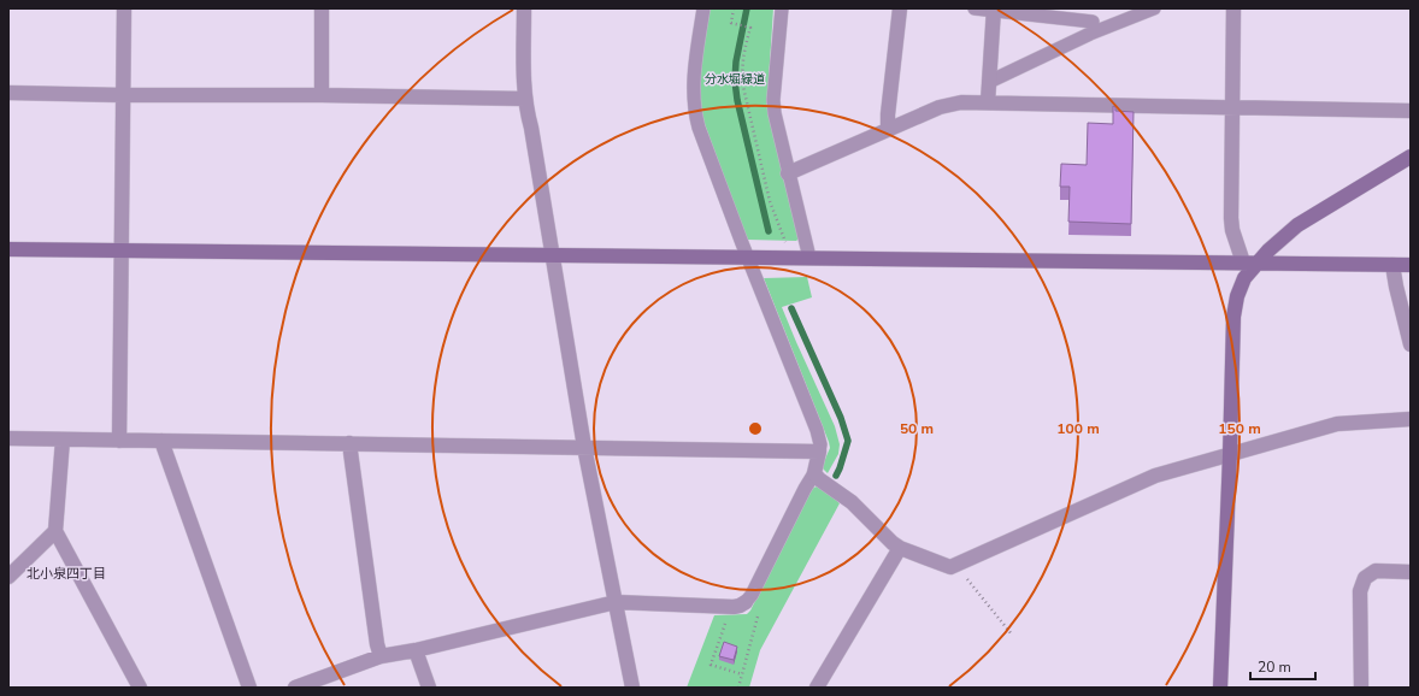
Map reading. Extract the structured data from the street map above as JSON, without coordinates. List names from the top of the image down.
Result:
{
  "districts": ["北小泉四丁目"],
  "parks": ["分水堀緑道"],
  "scale_bar": "20 m",
  "rings": ["50 m", "100 m", "150 m"]
}
